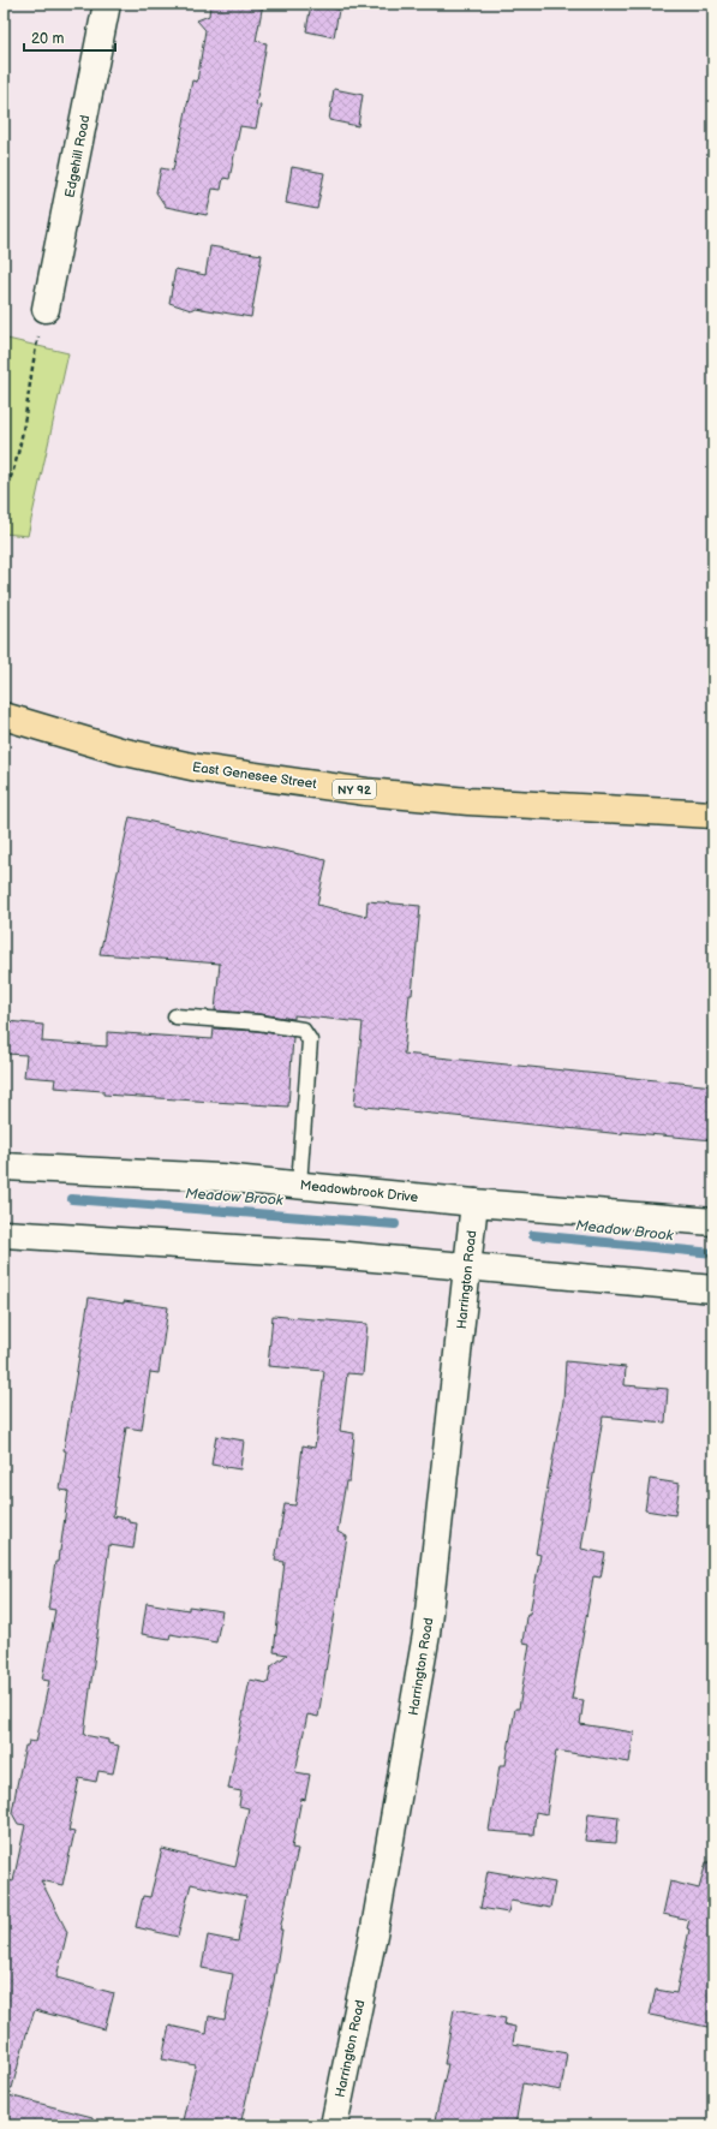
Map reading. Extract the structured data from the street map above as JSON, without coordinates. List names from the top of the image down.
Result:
{
  "streets": {
    "main road": ["East Genesee Street", "NY 92"],
    "street": ["Edgehill Road", "Meadowbrook Drive", "Harrington Road"]
  },
  "crossings": [
    ["Meadowbrook Drive", "Harrington Road"]
  ],
  "water": ["Meadow Brook"],
  "scale_bar": "20 m"
}
